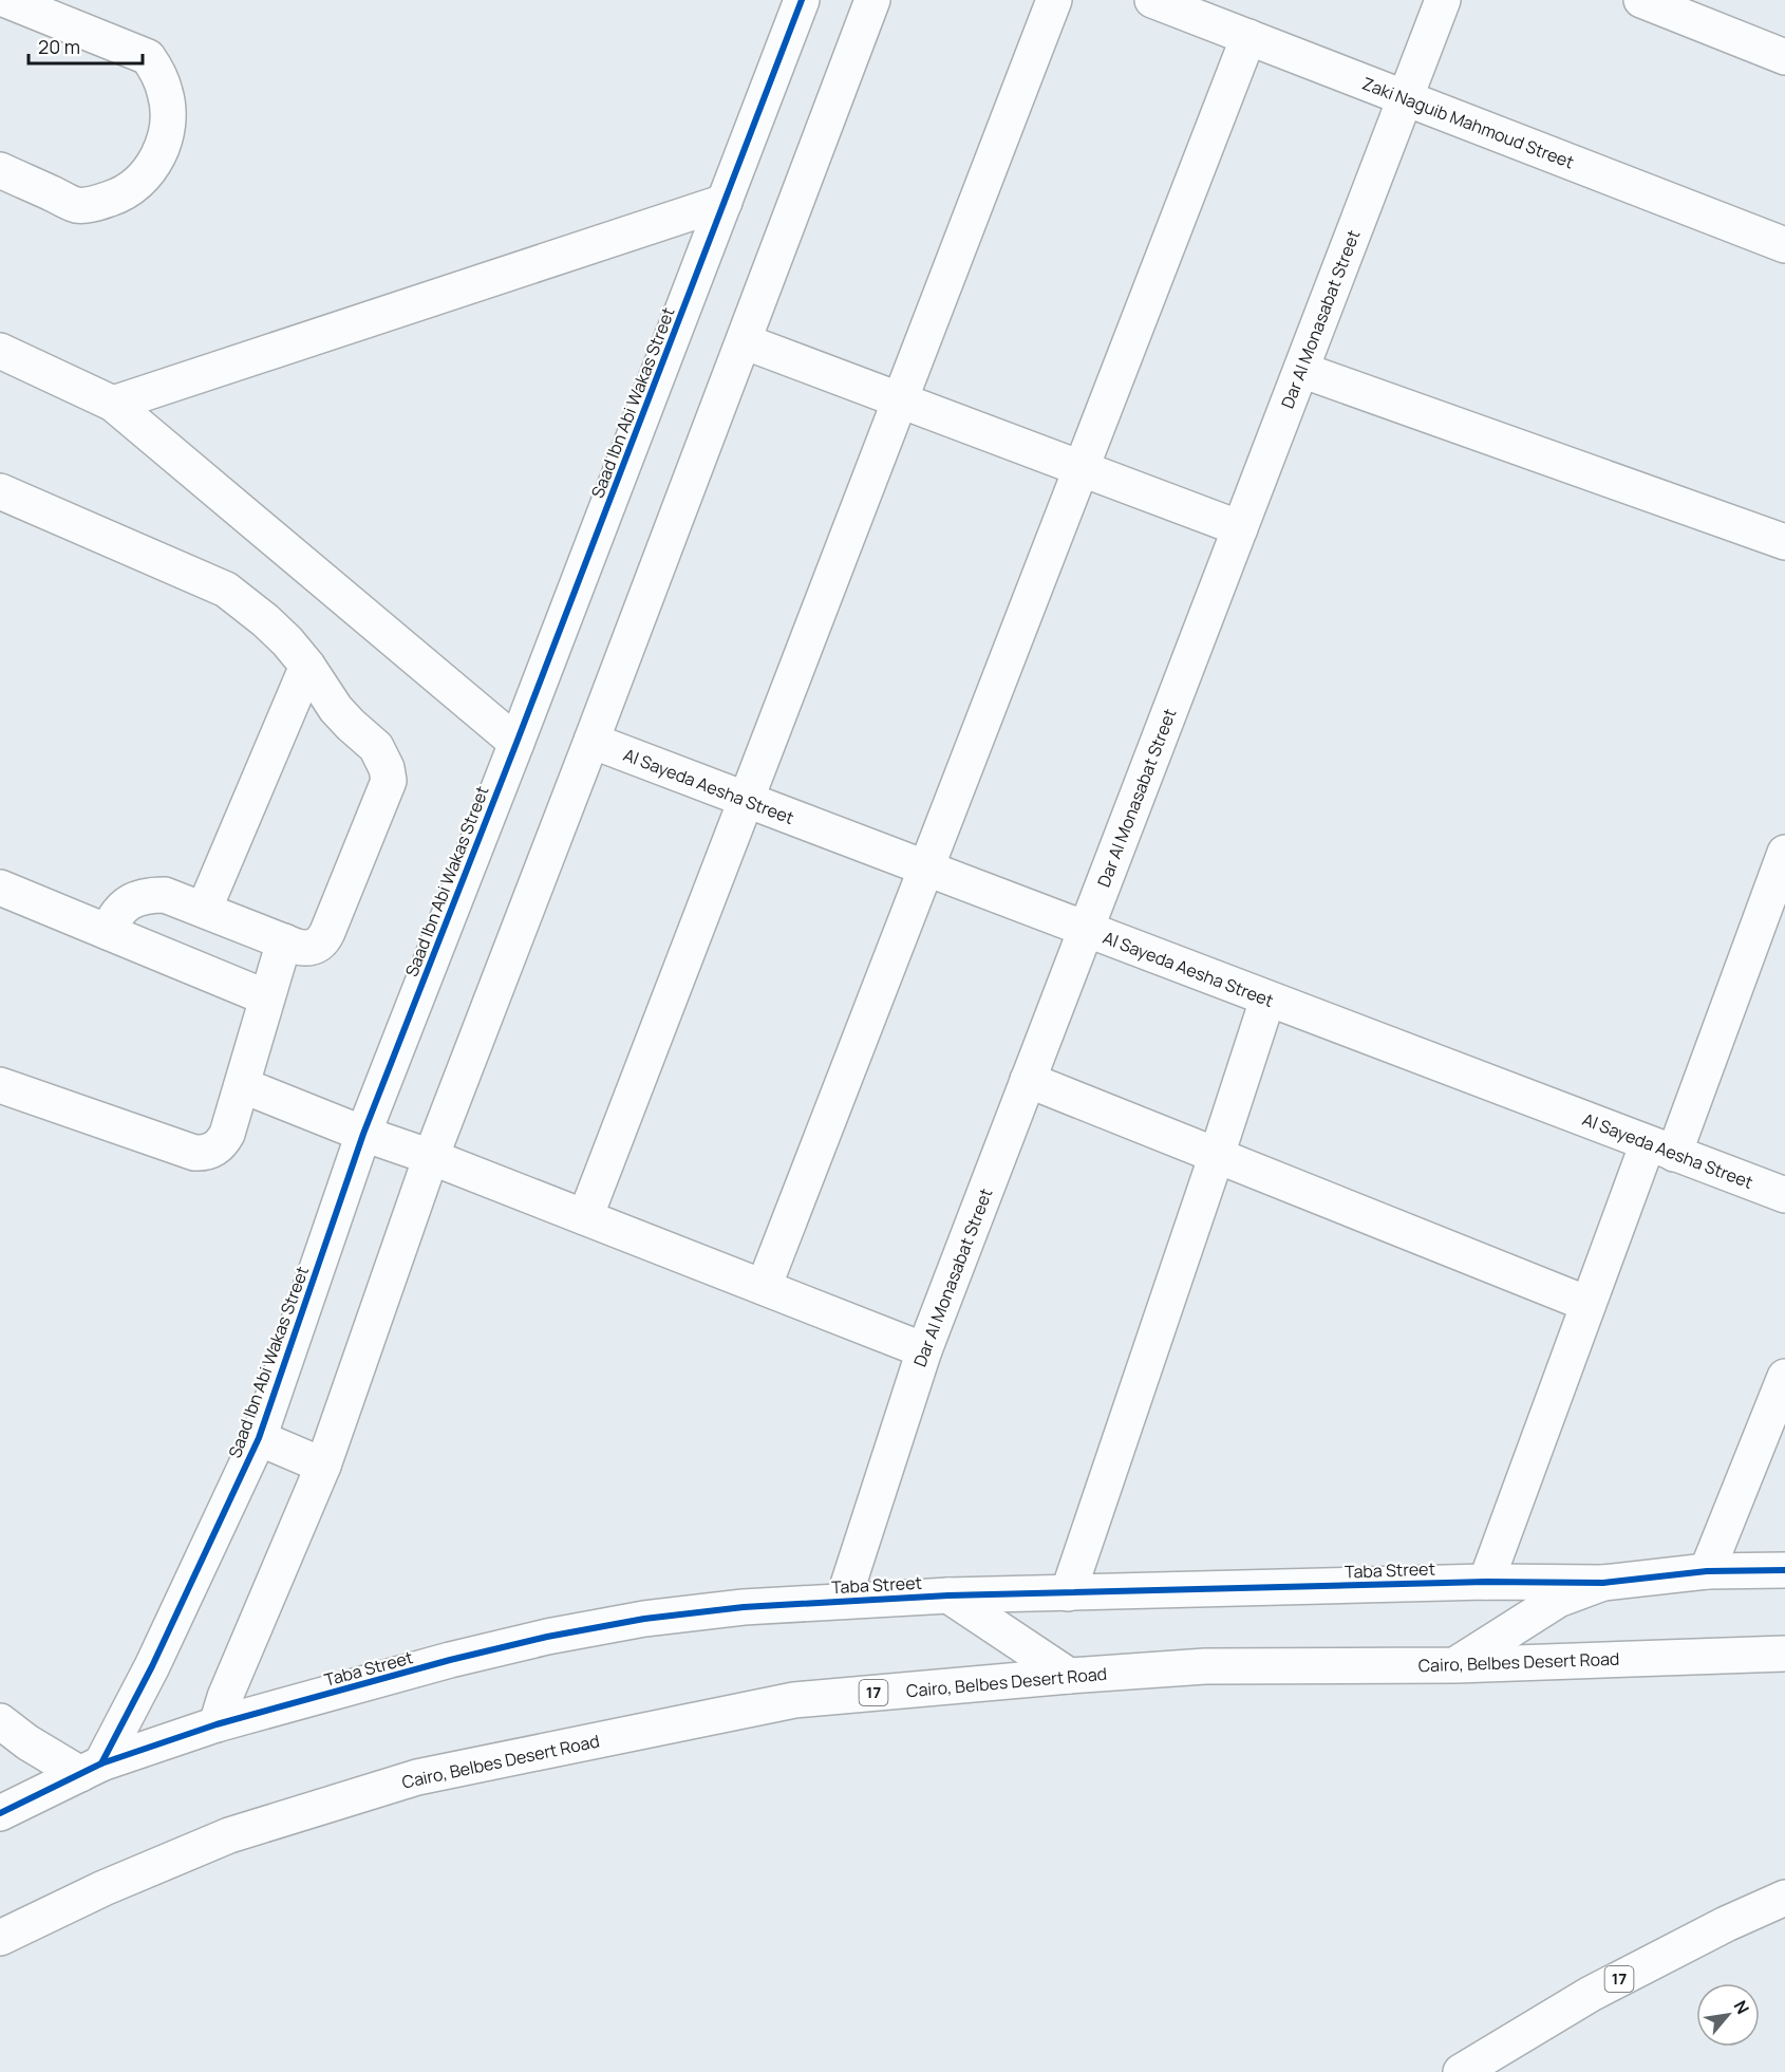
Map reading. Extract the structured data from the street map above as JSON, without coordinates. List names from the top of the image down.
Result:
{
  "streets": {
    "main road": [
      "Zaki Naguib Mahmoud Street",
      "Dar Al Monasabat Street",
      "Saad Ibn Abi Wakas Street",
      "Al Sayeda Aesha Street",
      "Taba Street",
      "Cairo, Belbes Desert Road",
      "17"
    ]
  },
  "crossings": [
    ["Zaki Naguib Mahmoud Street", "Dar Al Monasabat Street"],
    ["Dar Al Monasabat Street", "Al Sayeda Aesha Street"],
    ["Dar Al Monasabat Street", "Taba Street"],
    ["Saad Ibn Abi Wakas Street", "Taba Street"]
  ],
  "scale_bar": "20 m",
  "north": "top right"
}
